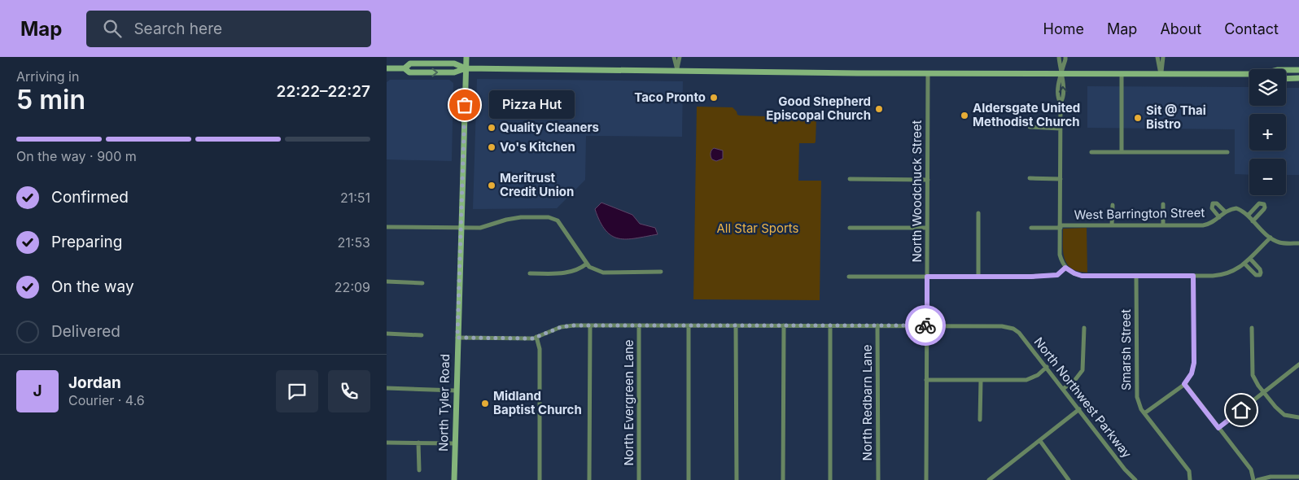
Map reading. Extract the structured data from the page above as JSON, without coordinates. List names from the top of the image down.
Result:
{
  "streets": {
    "main road": ["North Tyler Road"],
    "street": [
      "North Woodchuck Street",
      "West Barrington Street",
      "Smarsh Street",
      "North Northwest Parkway",
      "North Evergreen Lane",
      "North Redbarn Lane"
    ]
  },
  "crossings": [
    ["North Woodchuck Street", "North Northwest Parkway"]
  ],
  "parks": ["All Star Sports"],
  "places": [
    "Taco Pronto",
    "Pizza Hut",
    "Good Shepherd Episcopal Church",
    "Aldersgate United Methodist Church",
    "Sit @ Thai Bistro",
    "Quality Cleaners",
    "Vo's Kitchen",
    "Meritrust Credit Union",
    "Midland Baptist Church"
  ],
  "page": {
    "header": "Map",
    "search": "Search here",
    "nav": [
      "Home",
      "Map",
      "About",
      "Contact"
    ],
    "heading": ["5 min", "Arriving in", "22:22–22:27"],
    "panel": ["Jordan", "Courier · 4.6"],
    "map_buttons": ["+", "−"],
    "bubble": "Pizza Hut",
    "bar": "On the way · 900 m",
    "list": [
      ["Confirmed", "21:51"],
      ["Preparing", "21:53"],
      ["On the way", "22:09"],
      "Delivered"
    ],
    "round": "J"
  }
}
